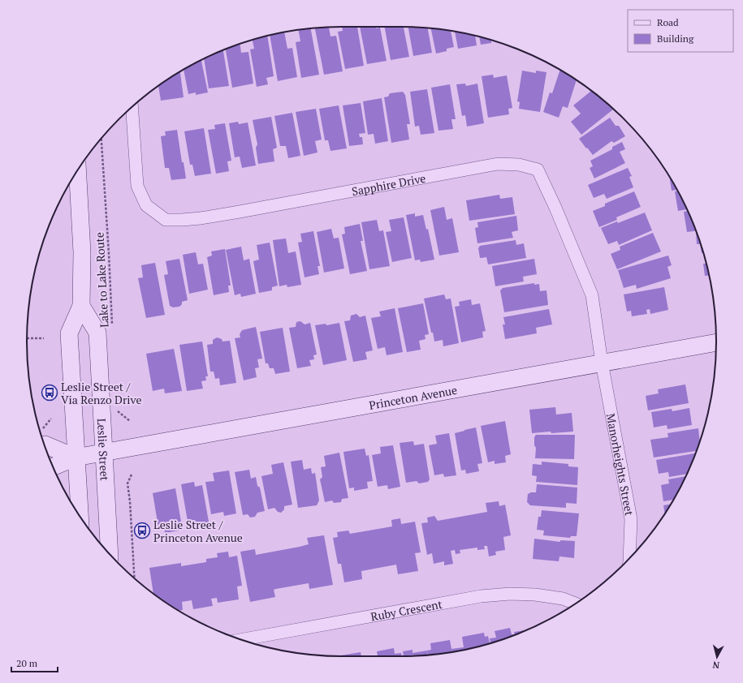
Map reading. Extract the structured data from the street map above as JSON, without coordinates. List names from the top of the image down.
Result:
{
  "streets": {
    "street": [
      "Sapphire Drive",
      "Princeton Avenue",
      "Leslie Street",
      "Manorheights Street",
      "Ruby Crescent"
    ],
    "path": ["Lake to Lake Route"]
  },
  "crossings": [
    ["Sapphire Drive", "Princeton Avenue"],
    ["Sapphire Drive", "Manorheights Street"],
    ["Princeton Avenue", "Leslie Street"],
    ["Princeton Avenue", "Manorheights Street"]
  ],
  "places": {
    "bus stop": ["Leslie Street / Via Renzo Drive", "Leslie Street / Princeton Avenue"]
  },
  "legend": ["Road", "Building"],
  "scale_bar": "20 m",
  "north": "bottom"
}
